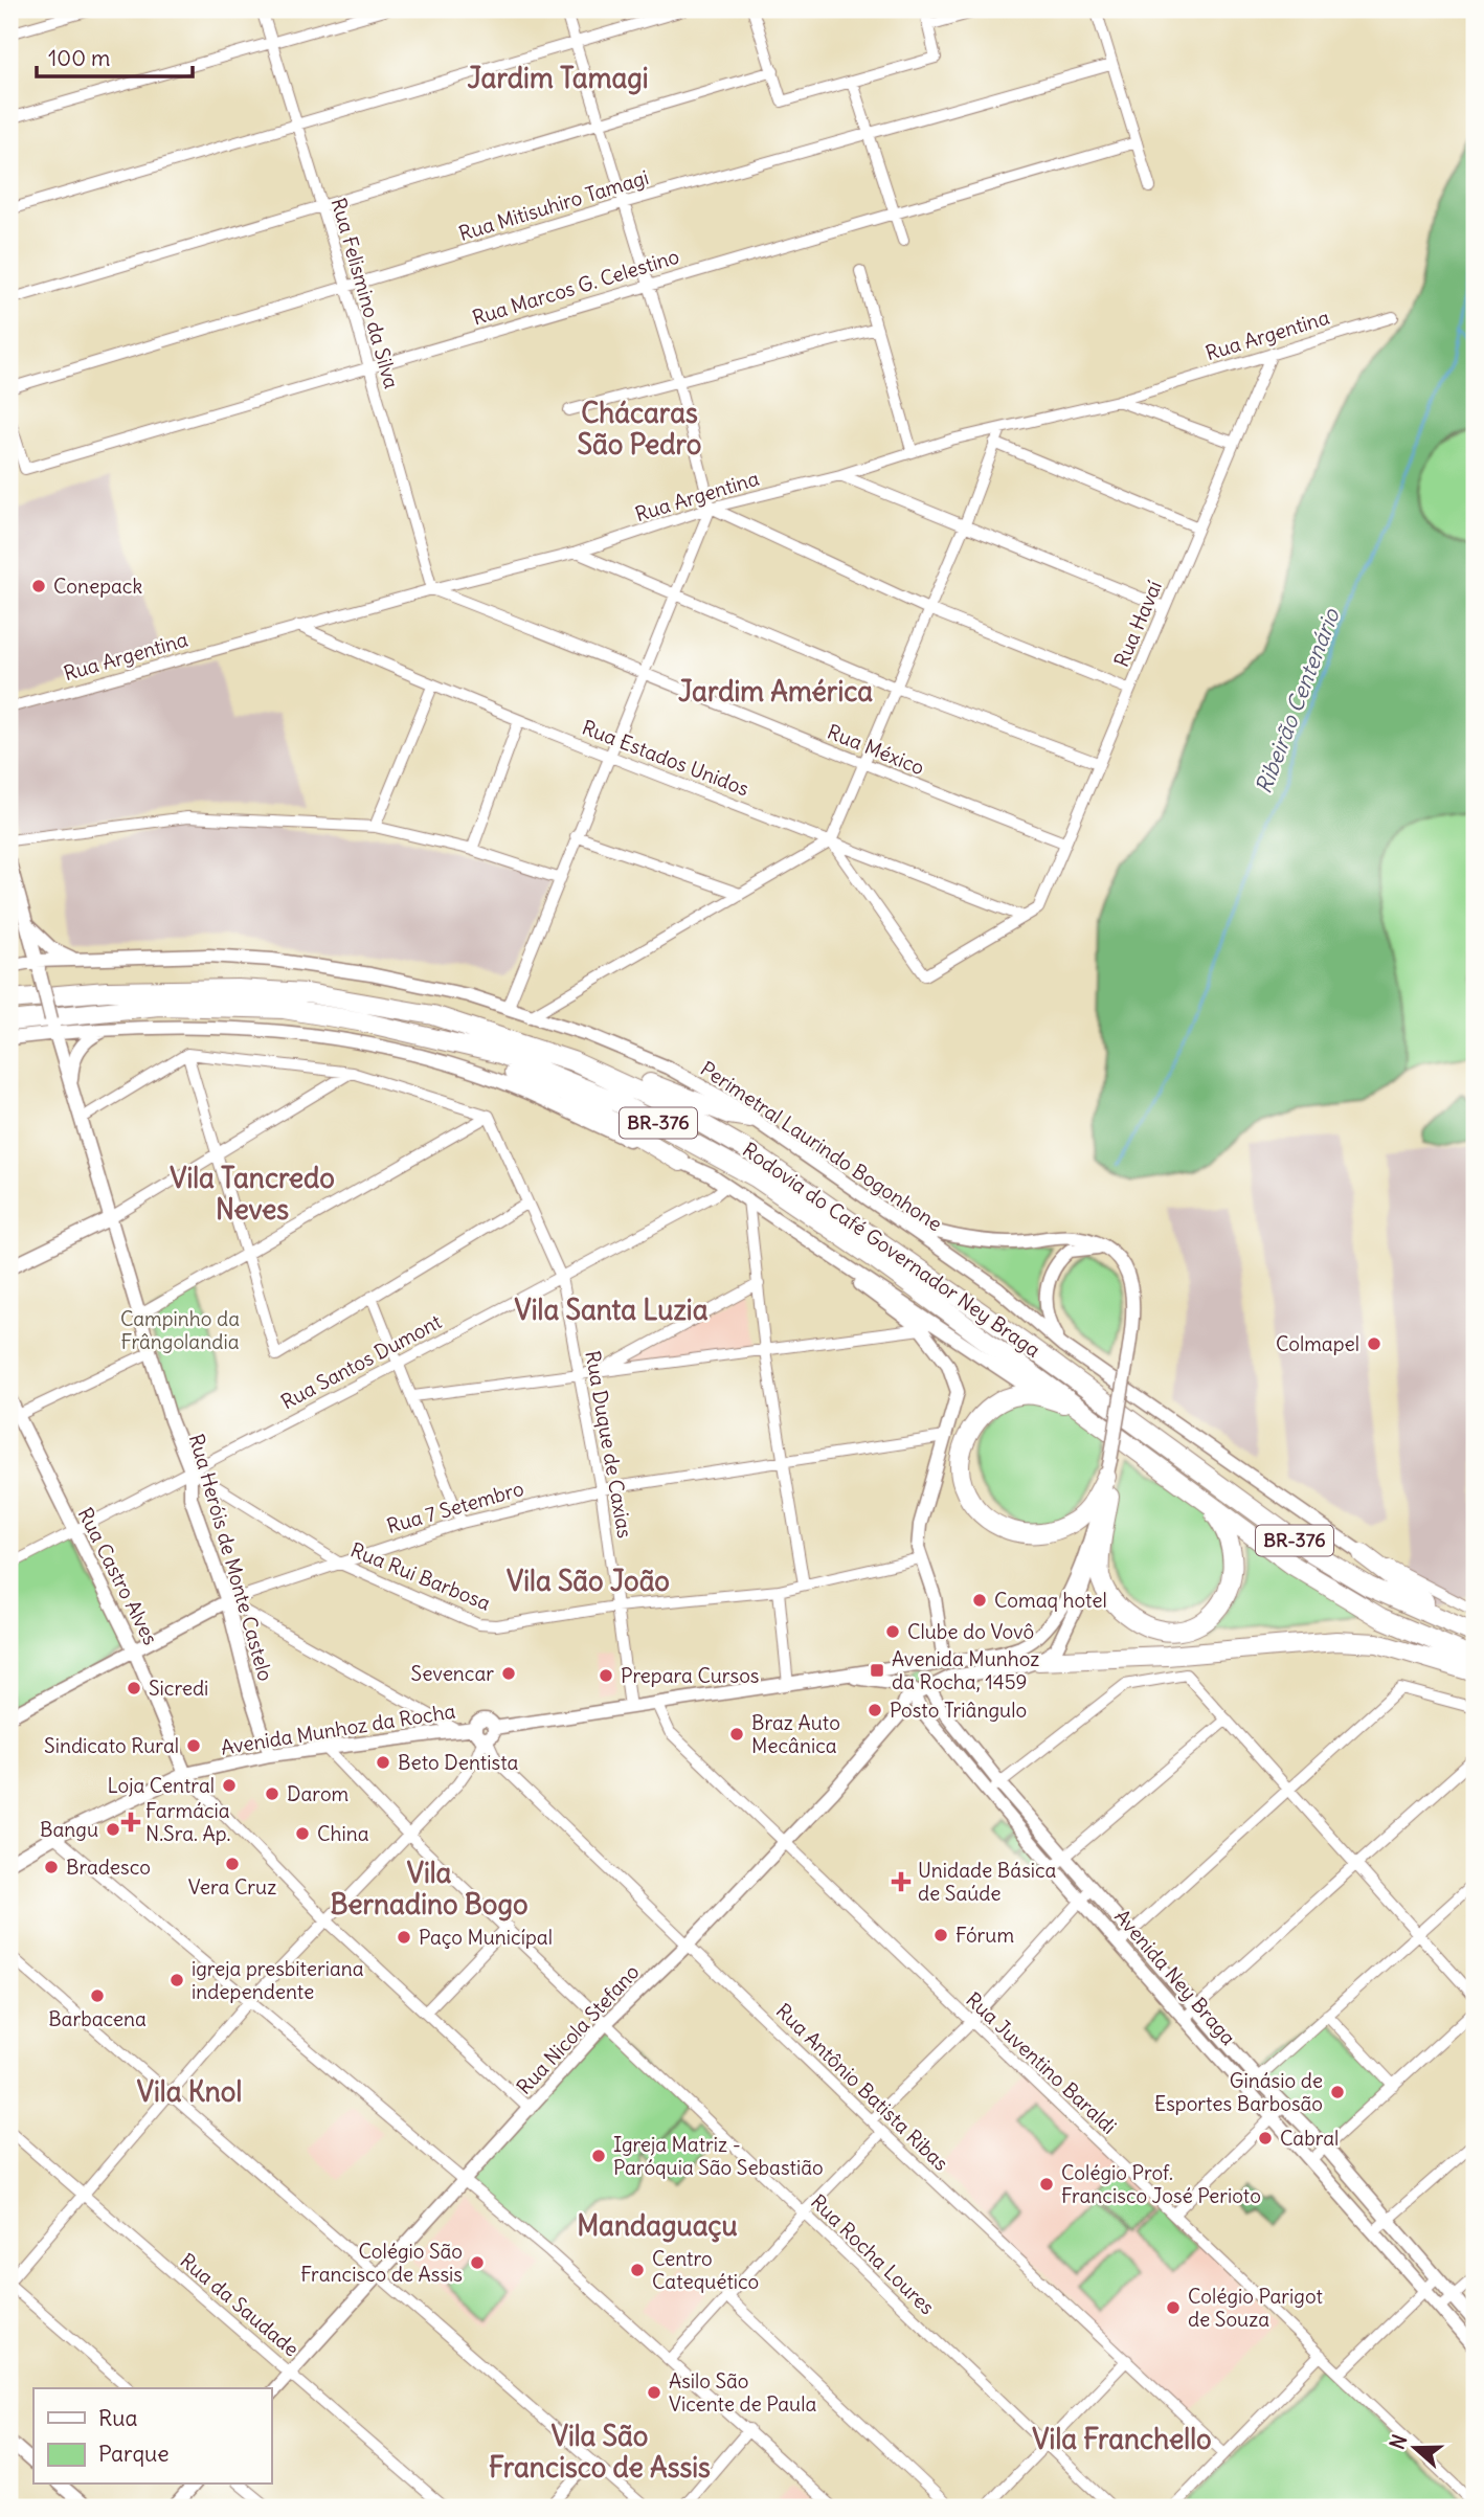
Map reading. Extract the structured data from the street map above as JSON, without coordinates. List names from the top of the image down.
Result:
{
  "streets": {
    "highway": ["BR-376", "Rodovia do Café Governador Ney Braga"],
    "main road": [
      "Perimetral Laurindo Bogonhone",
      "Rua 7 Setembro",
      "Rua Heróis de Monte Castelo",
      "Rua Castro Alves",
      "Avenida Munhoz da Rocha",
      "Avenida Ney Braga",
      "Rua Nicola Stefano"
    ],
    "street": [
      "Rua Mitisuhiro Tamagi",
      "Rua Marcos G. Celestino",
      "Rua Felismino da Silva",
      "Rua Argentina",
      "Rua Havaí",
      "Rua México",
      "Rua Estados Unidos",
      "Rua Santos Dumont",
      "Rua Duque de Caxias",
      "Rua Rui Barbosa",
      "Rua Juventino Baraldi",
      "Rua Antônio Batista Ribas",
      "Rua Rocha Loures",
      "Rua da Saudade"
    ]
  },
  "crossings": [
    ["Rua Mitisuhiro Tamagi", "Rua Felismino da Silva"],
    ["Rua Marcos G. Celestino", "Rua Felismino da Silva"],
    ["Rua Felismino da Silva", "Rua Argentina"],
    ["Rua Felismino da Silva", "Rua México"],
    ["Rua Argentina", "Rua Havaí"],
    ["Rua Argentina", "Rua México"],
    ["Rua Argentina", "Rua Estados Unidos"],
    ["Rua Havaí", "Rua México"],
    ["Rua Havaí", "Rua Estados Unidos"],
    ["Perimetral Laurindo Bogonhone", "Rua Heróis de Monte Castelo"],
    ["Rua Santos Dumont", "Rua Duque de Caxias"],
    ["Rua Santos Dumont", "Rua Heróis de Monte Castelo"],
    ["Rua Santos Dumont", "Rua Castro Alves"],
    ["Rua Santos Dumont", "Rua Rui Barbosa"],
    ["Rua Duque de Caxias", "Rua 7 Setembro"],
    ["Rua Duque de Caxias", "Rua Rui Barbosa"],
    ["Rua Duque de Caxias", "Avenida Munhoz da Rocha"],
    ["Rua 7 Setembro", "Rua Heróis de Monte Castelo"],
    ["Rua 7 Setembro", "Rua Castro Alves"],
    ["Rua 7 Setembro", "Rua Rui Barbosa"],
    ["Rua Heróis de Monte Castelo", "Rua Rui Barbosa"],
    ["Rua Heróis de Monte Castelo", "Avenida Munhoz da Rocha"],
    ["Rua Castro Alves", "Avenida Munhoz da Rocha"],
    ["Avenida Munhoz da Rocha", "Rua Juventino Baraldi"],
    ["Avenida Munhoz da Rocha", "Rua Antônio Batista Ribas"],
    ["Avenida Munhoz da Rocha", "Rua Rocha Loures"],
    ["Avenida Ney Braga", "Rua Nicola Stefano"],
    ["Rua Nicola Stefano", "Rua Juventino Baraldi"],
    ["Rua Nicola Stefano", "Rua Antônio Batista Ribas"],
    ["Rua Nicola Stefano", "Rua Rocha Loures"],
    ["Rua Nicola Stefano", "Rua da Saudade"]
  ],
  "districts": [
    "Jardim Tamagi",
    "Chácaras São Pedro",
    "Jardim América",
    "Vila Tancredo Neves",
    "Vila Santa Luzia",
    "Vila São João",
    "Vila Bernadino Bogo",
    "Vila Knol",
    "Mandaguaçu",
    "Vila São Francisco de Assis",
    "Vila Franchello"
  ],
  "water": ["Ribeirão Centenário"],
  "parks": ["Campinho da Frângolandia"],
  "places": {
    "other": [
      "Conepack",
      "Colmapel",
      "Comaq hotel",
      "Clube do Vovô",
      "Sevencar",
      "Prepara Cursos",
      "Sicredi",
      "Posto Triângulo",
      "Braz Auto Mecânica",
      "Sindicato Rural",
      "Beto Dentista",
      "Loja Central",
      "Darom",
      "Bangu",
      "China",
      "Vera Cruz",
      "Bradesco",
      "Fórum",
      "Paço Municípal",
      "igreja presbiteriana independente",
      "Barbacena",
      "Ginásio de Esportes Barbosão",
      "Cabral",
      "Igreja Matriz - Paróquia São Sebastião",
      "Colégio Prof. Francisco José Perioto",
      "Colégio São Francisco de Assis",
      "Centro Catequético",
      "Colégio Parigot de Souza",
      "Asilo São Vicente de Paula"
    ],
    "transit": ["Avenida Munhoz da Rocha, 1459"],
    "health": ["Farmácia N.Sra. Ap.", "Unidade Básica de Saúde"]
  },
  "legend": ["Rua", "Parque"],
  "scale_bar": "100 m",
  "north": "left"
}
